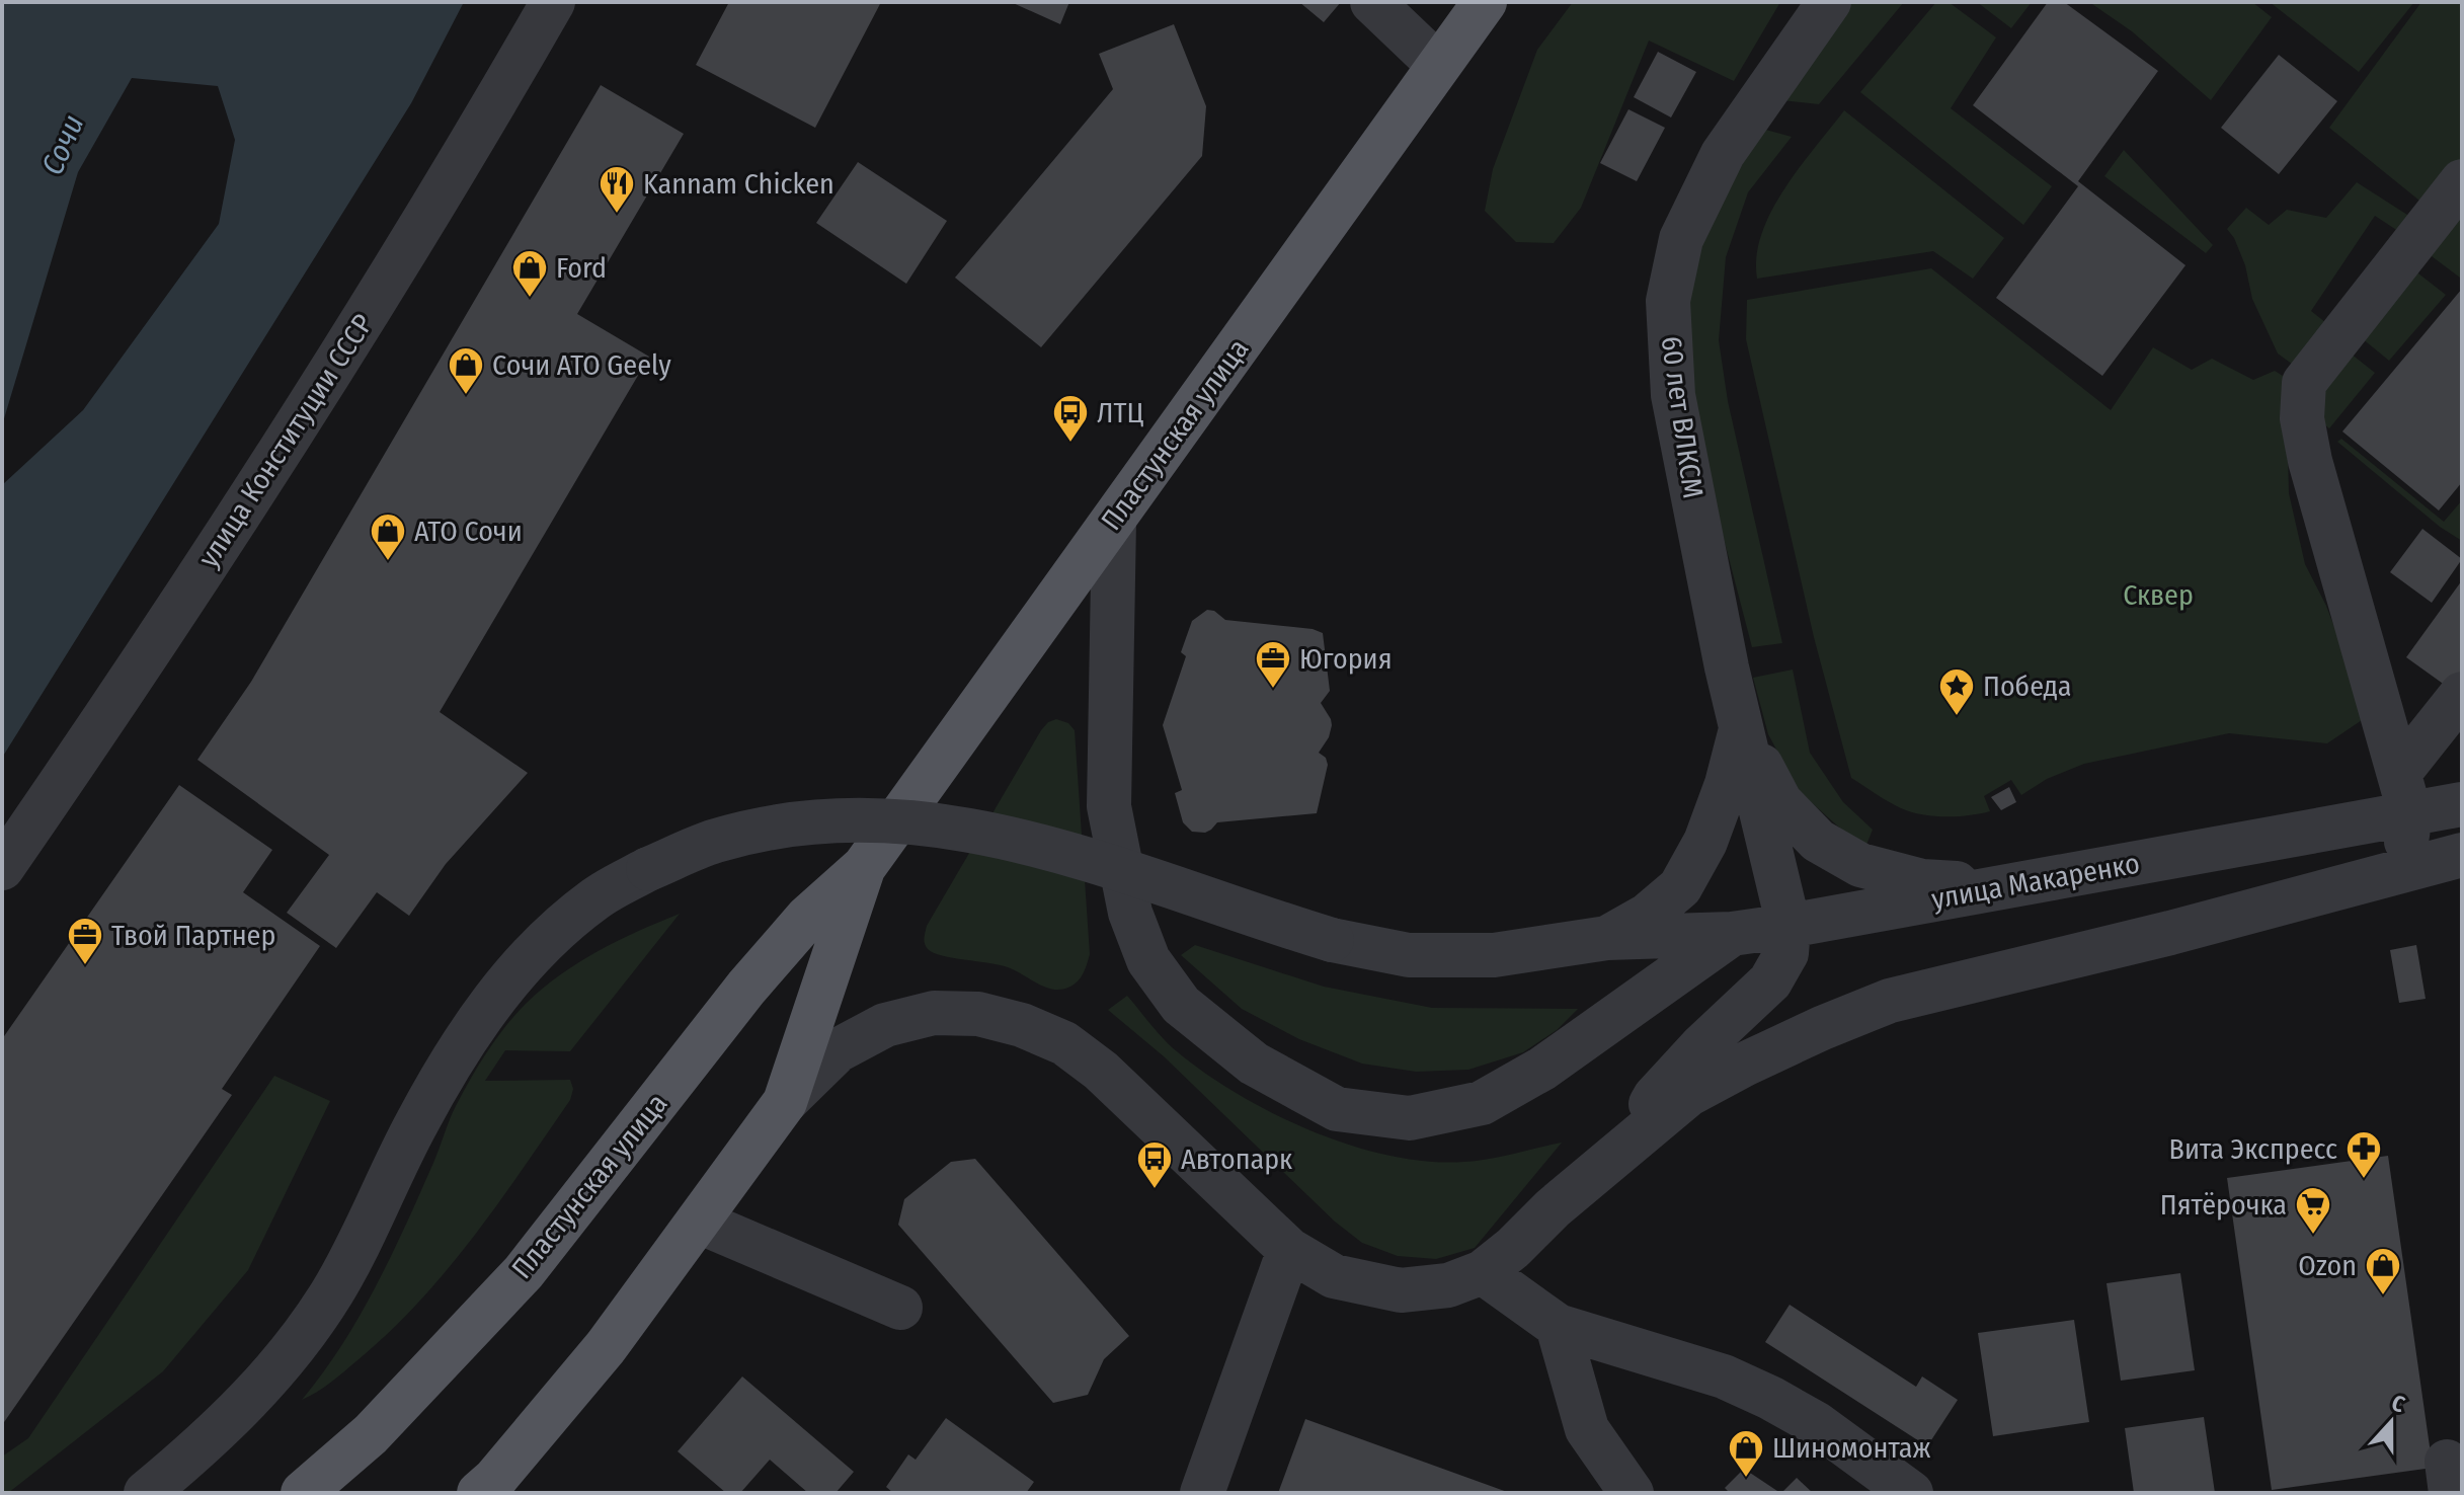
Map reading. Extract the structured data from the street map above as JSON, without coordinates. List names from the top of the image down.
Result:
{
  "streets": {
    "main road": ["Пластунская улица"],
    "street": ["60 лет ВЛКСМ", "улица Конституции СССР", "улица Макаренко"]
  },
  "water": ["Сочи"],
  "parks": ["Сквер"],
  "places": {
    "restaurant": ["Kannam Chicken"],
    "shop": [
      "Ford",
      "Сочи АТО Geely",
      "АТО Сочи",
      "Ozon",
      "Шиномонтаж"
    ],
    "bus stop": ["ЛТЦ", "Автопарк"],
    "office": ["Югория", "Твой Партнер"],
    "place": ["Победа"],
    "pharmacy": ["Вита Экспресс"],
    "supermarket": ["Пятёрочка"]
  },
  "north": "top"
}
